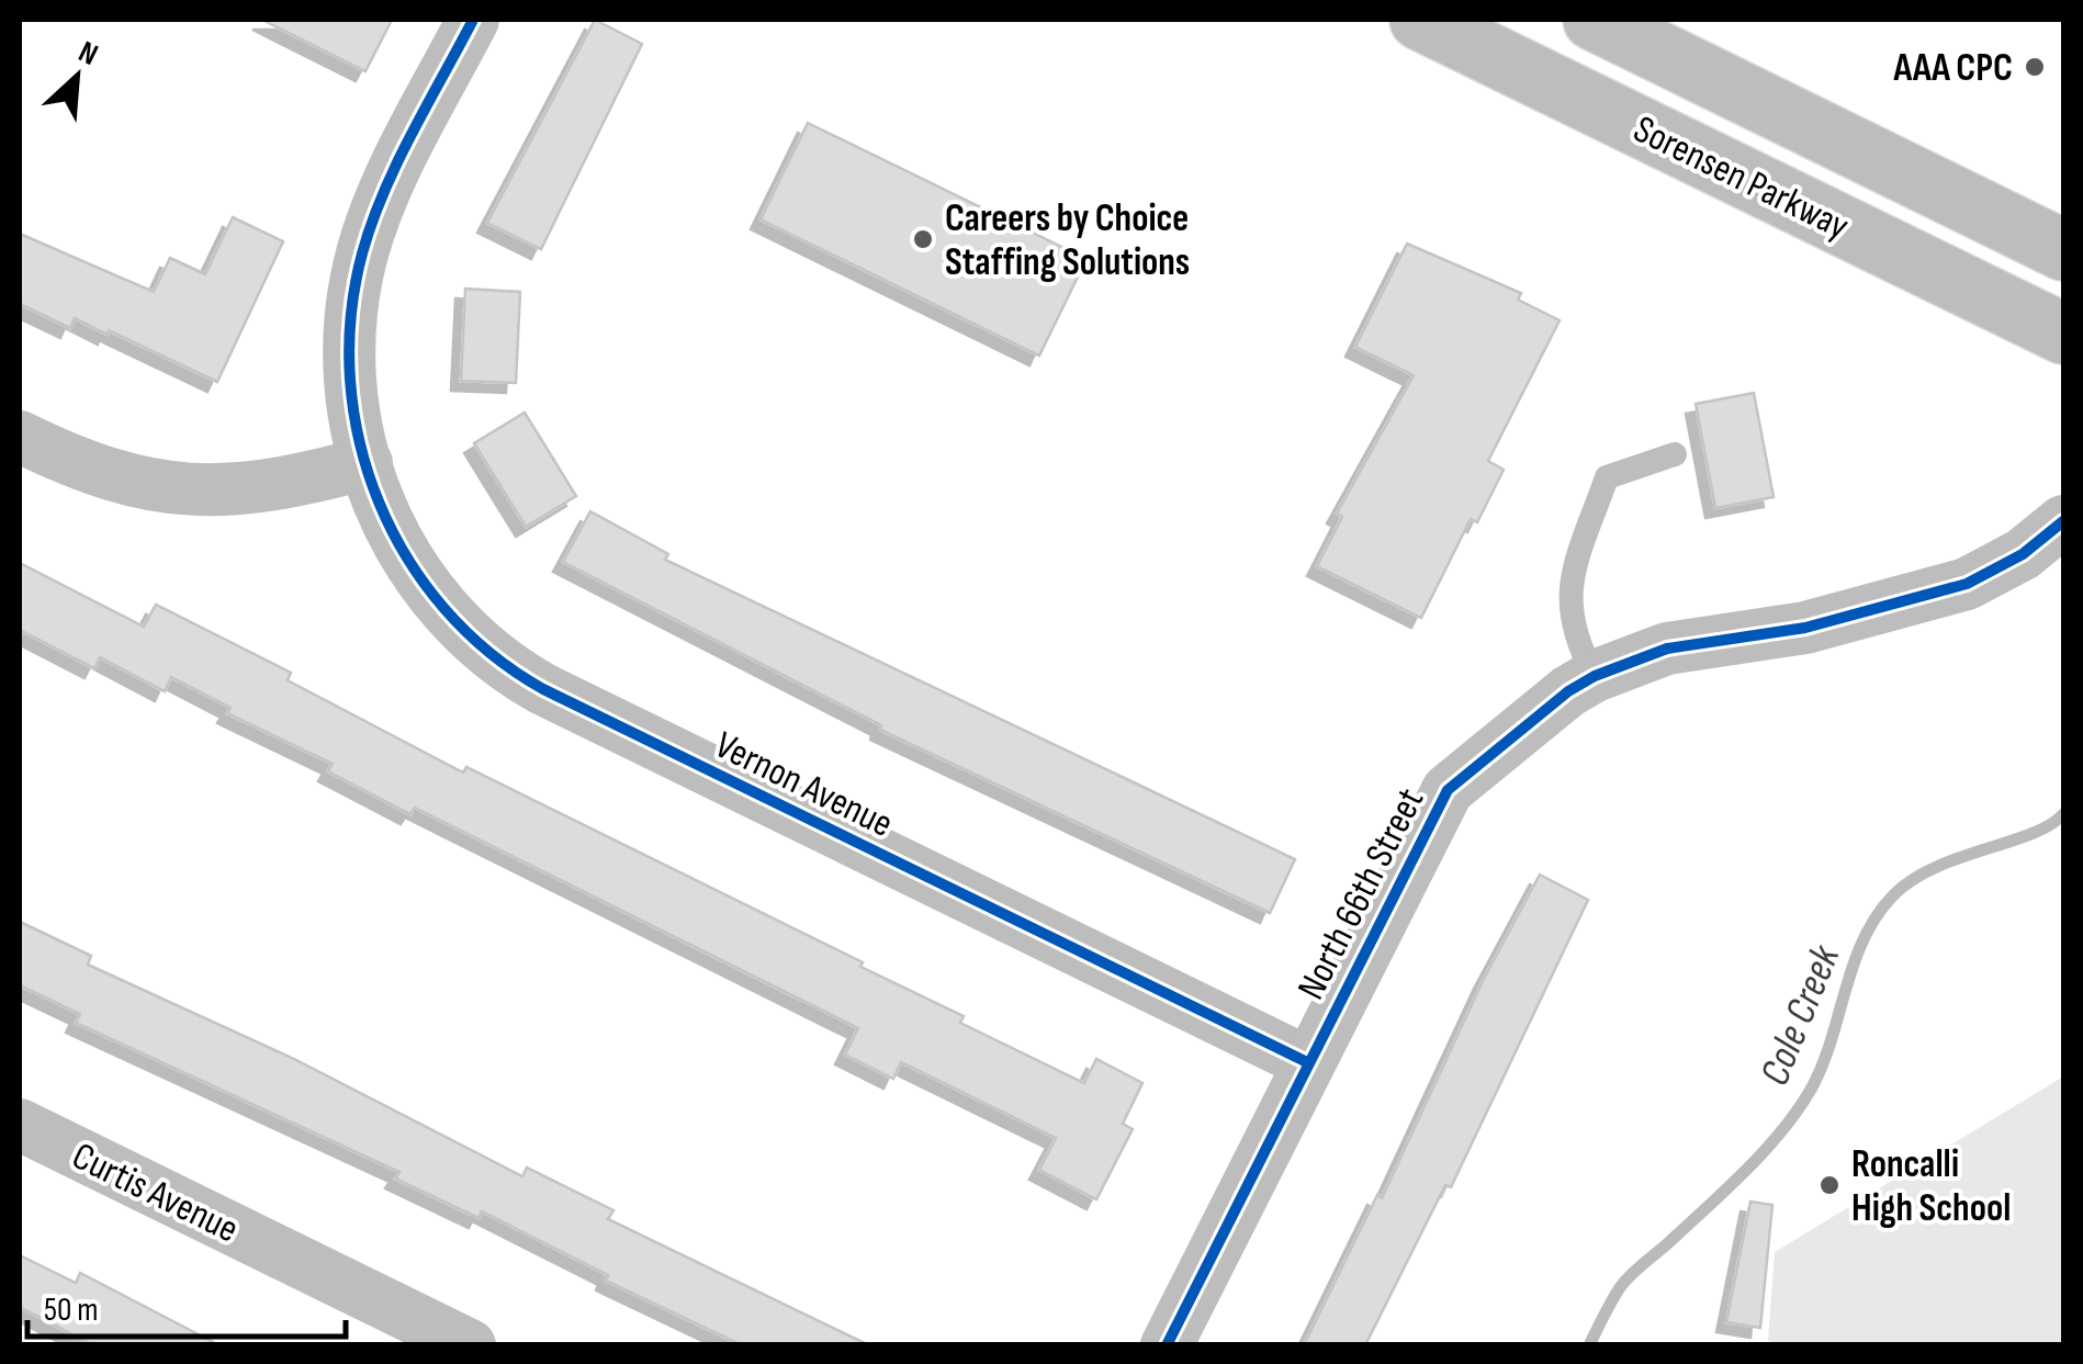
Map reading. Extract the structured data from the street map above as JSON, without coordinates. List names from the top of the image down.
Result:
{
  "streets": {
    "main road": ["Sorensen Parkway"],
    "street": ["Vernon Avenue", "North 66th Street", "Curtis Avenue"]
  },
  "crossings": [
    ["Vernon Avenue", "North 66th Street"]
  ],
  "water": ["Cole Creek"],
  "places": ["AAA CPC", "Careers by Choice Staffing Solutions", "Roncalli High School"],
  "scale_bar": "50 m",
  "north": "top right"
}
